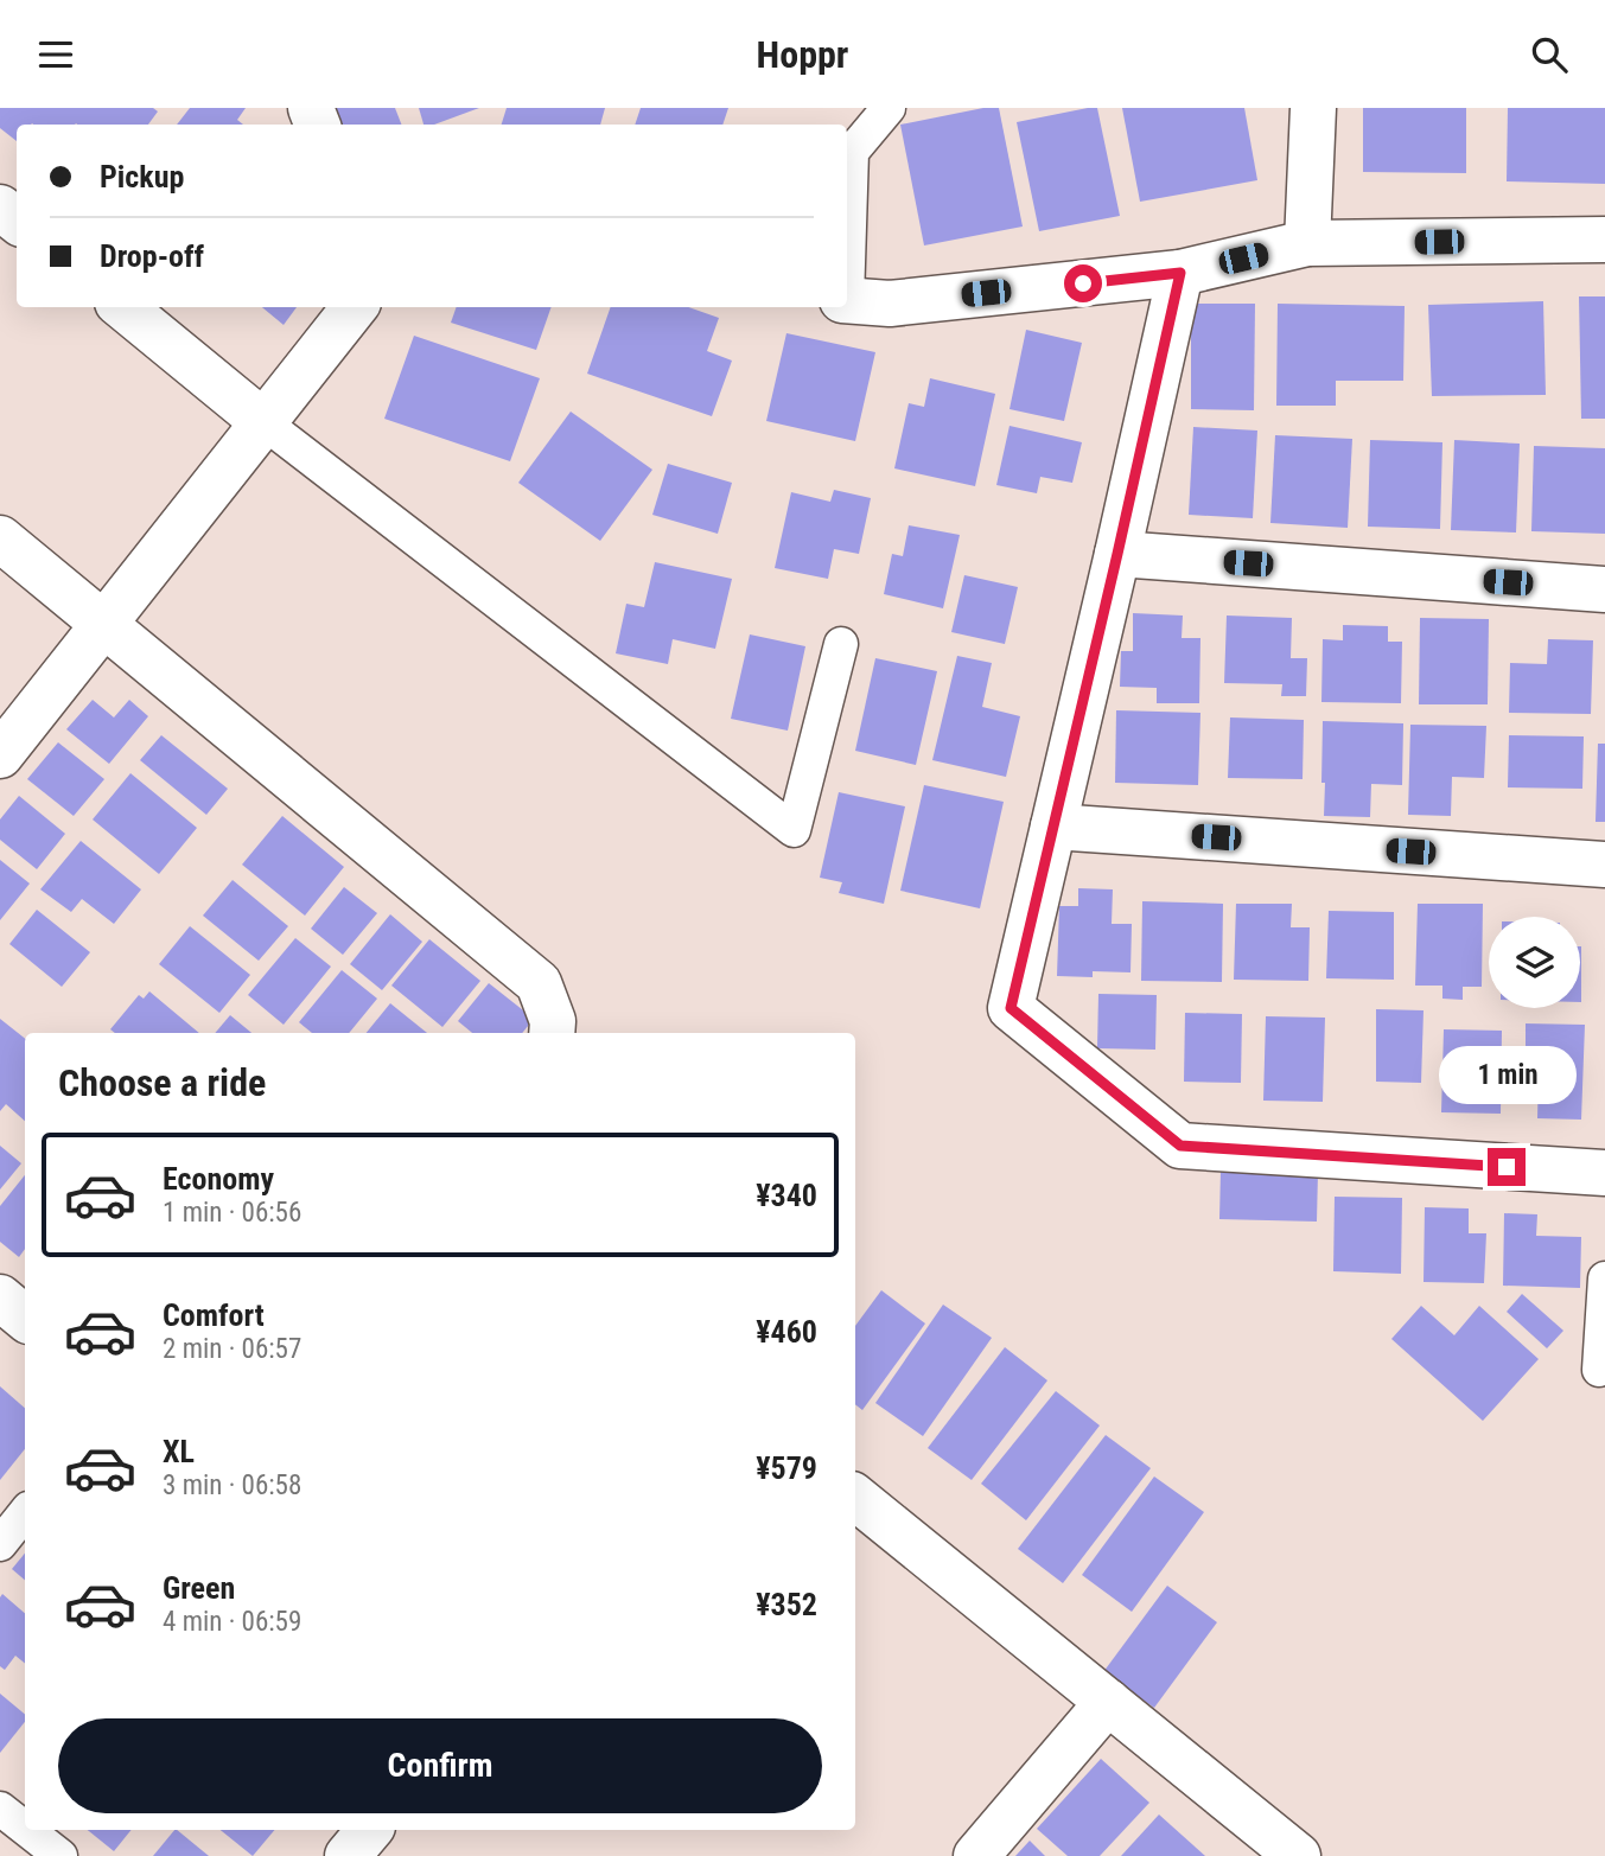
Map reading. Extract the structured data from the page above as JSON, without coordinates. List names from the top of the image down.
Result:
{
  "page": {
    "header": "Hoppr",
    "banner": ["Pickup", "Drop-off"],
    "heading": "Choose a ride",
    "bubble": "1 min",
    "list": [
      {
        "name": "Economy",
        "note": "1 min · 06:56",
        "value": "¥340"
      },
      {
        "name": "Comfort",
        "note": "2 min · 06:57",
        "value": "¥460"
      },
      {
        "name": "XL",
        "note": "3 min · 06:58",
        "value": "¥579"
      },
      {
        "name": "Green",
        "note": "4 min · 06:59",
        "value": "¥352"
      }
    ],
    "buttons": "Confirm"
  }
}
